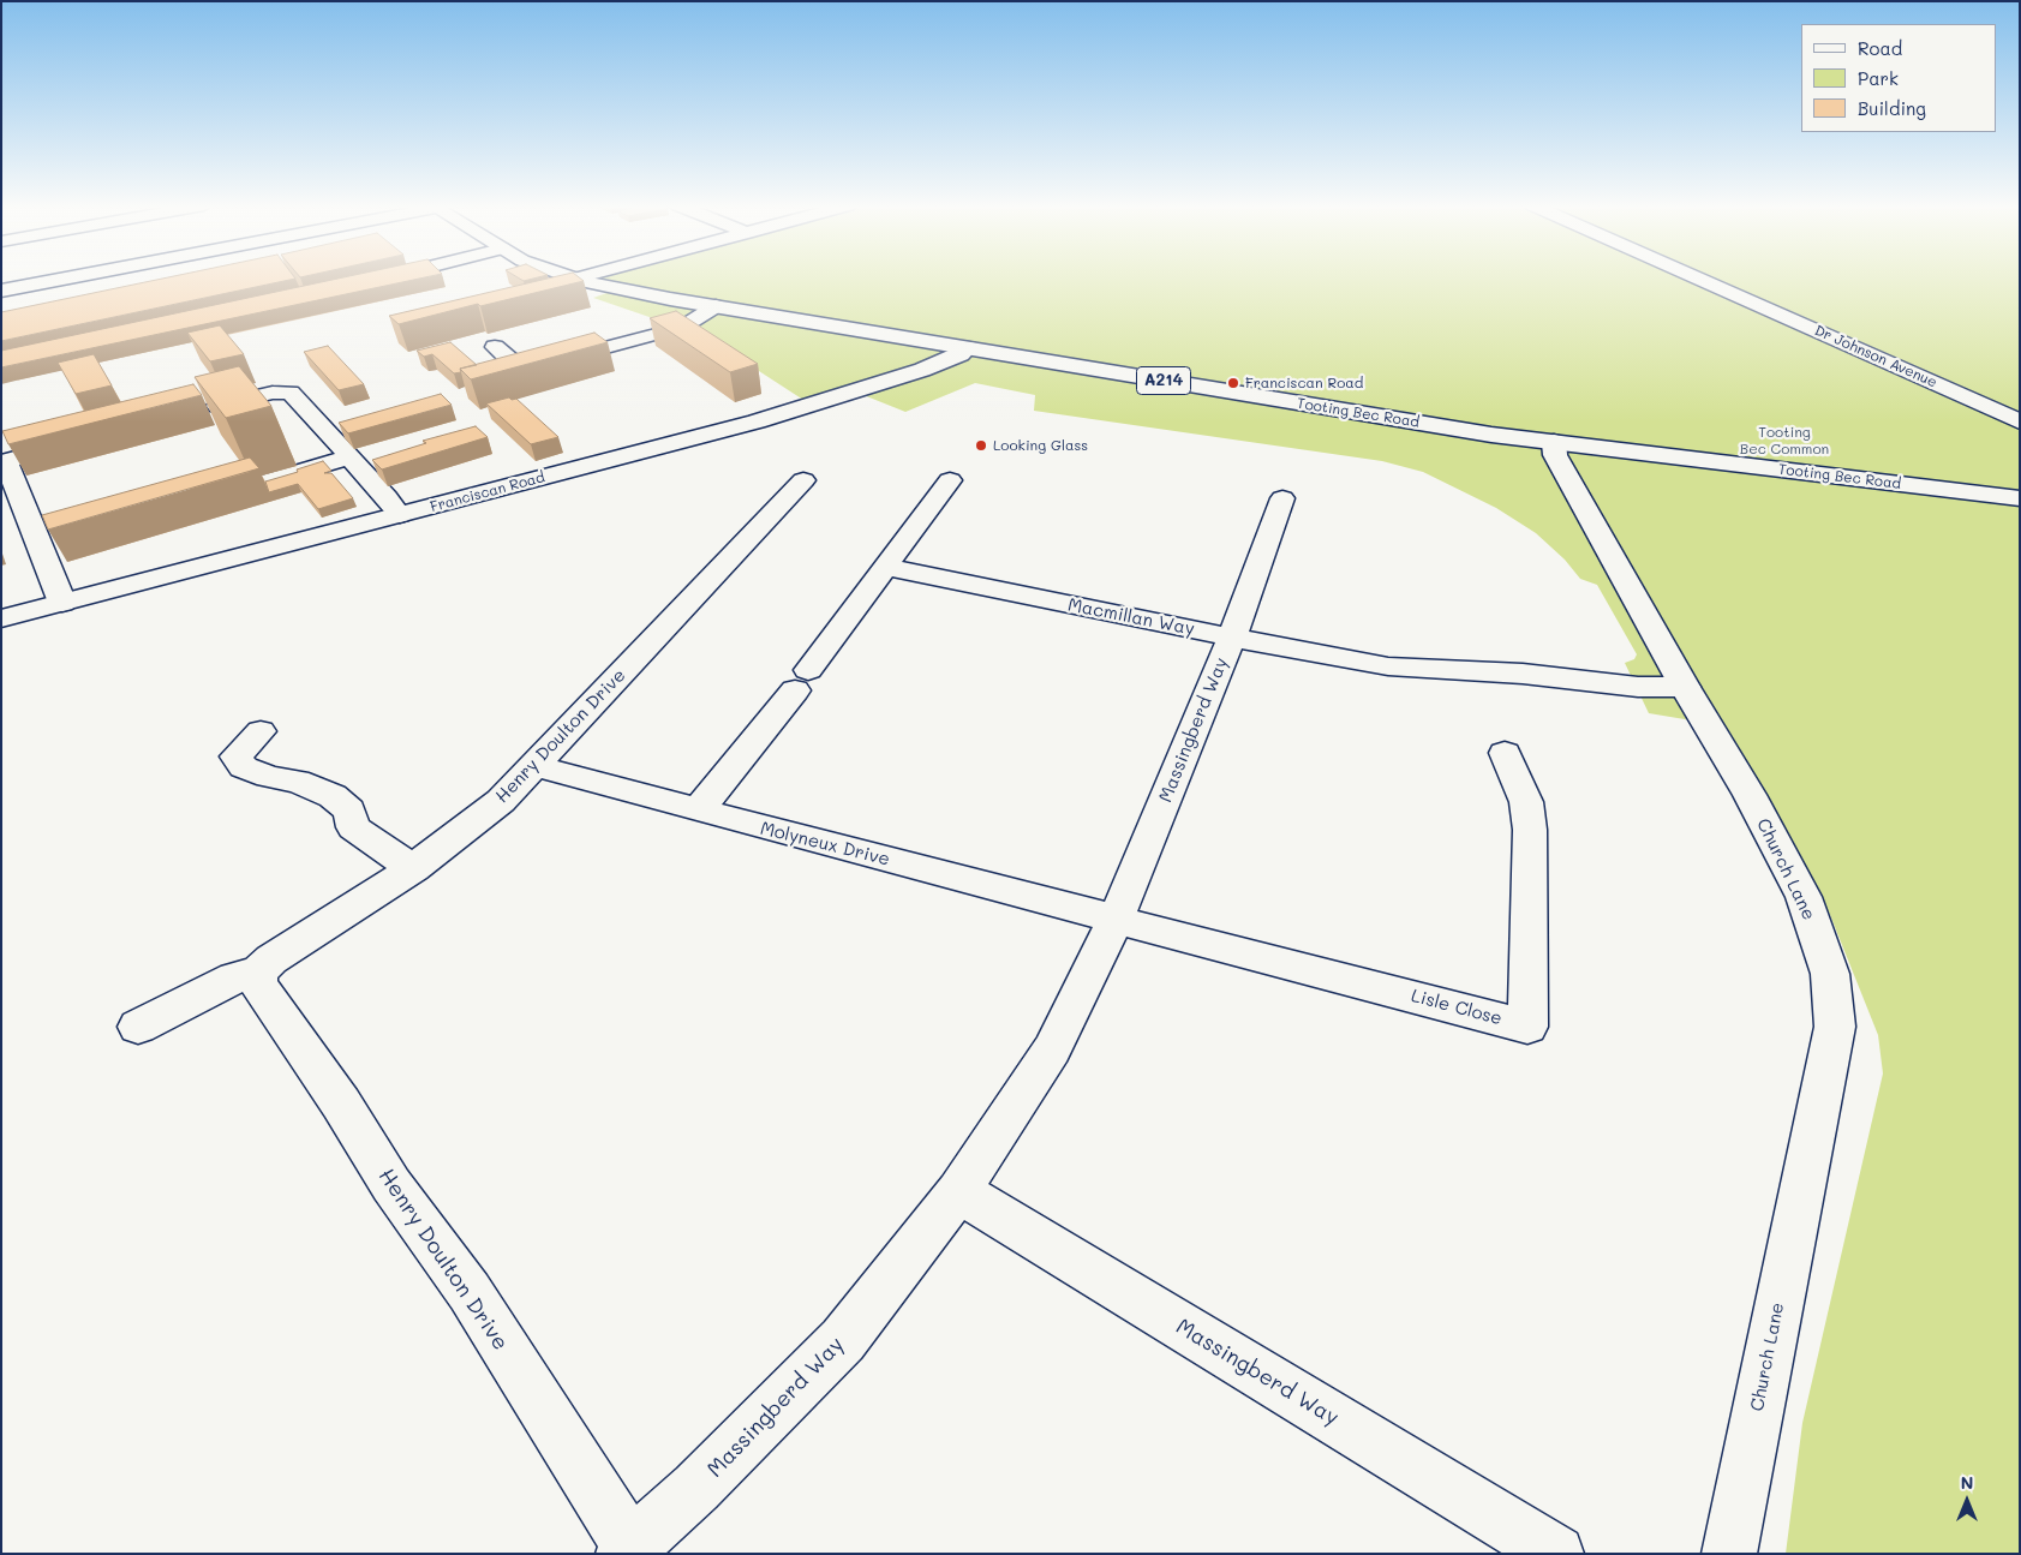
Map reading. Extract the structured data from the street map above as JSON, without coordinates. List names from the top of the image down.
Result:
{
  "streets": {
    "main road": [
      "Dr Johnson Avenue",
      "A214",
      "Tooting Bec Road",
      "Franciscan Road",
      "Macmillan Way",
      "Massingberd Way",
      "Henry Doulton Drive",
      "Molyneux Drive",
      "Church Lane",
      "Lisle Close"
    ]
  },
  "crossings": [
    ["Tooting Bec Road", "Franciscan Road"],
    ["Tooting Bec Road", "Church Lane"],
    ["Macmillan Way", "Massingberd Way"],
    ["Massingberd Way", "Henry Doulton Drive"],
    ["Massingberd Way", "Molyneux Drive"],
    ["Massingberd Way", "Church Lane"],
    ["Massingberd Way", "Lisle Close"],
    ["Henry Doulton Drive", "Molyneux Drive"],
    ["Molyneux Drive", "Lisle Close"]
  ],
  "parks": ["Tooting Bec Common"],
  "places": ["Franciscan Road", "Looking Glass"],
  "legend": ["Road", "Park", "Building"],
  "north": "top"
}
